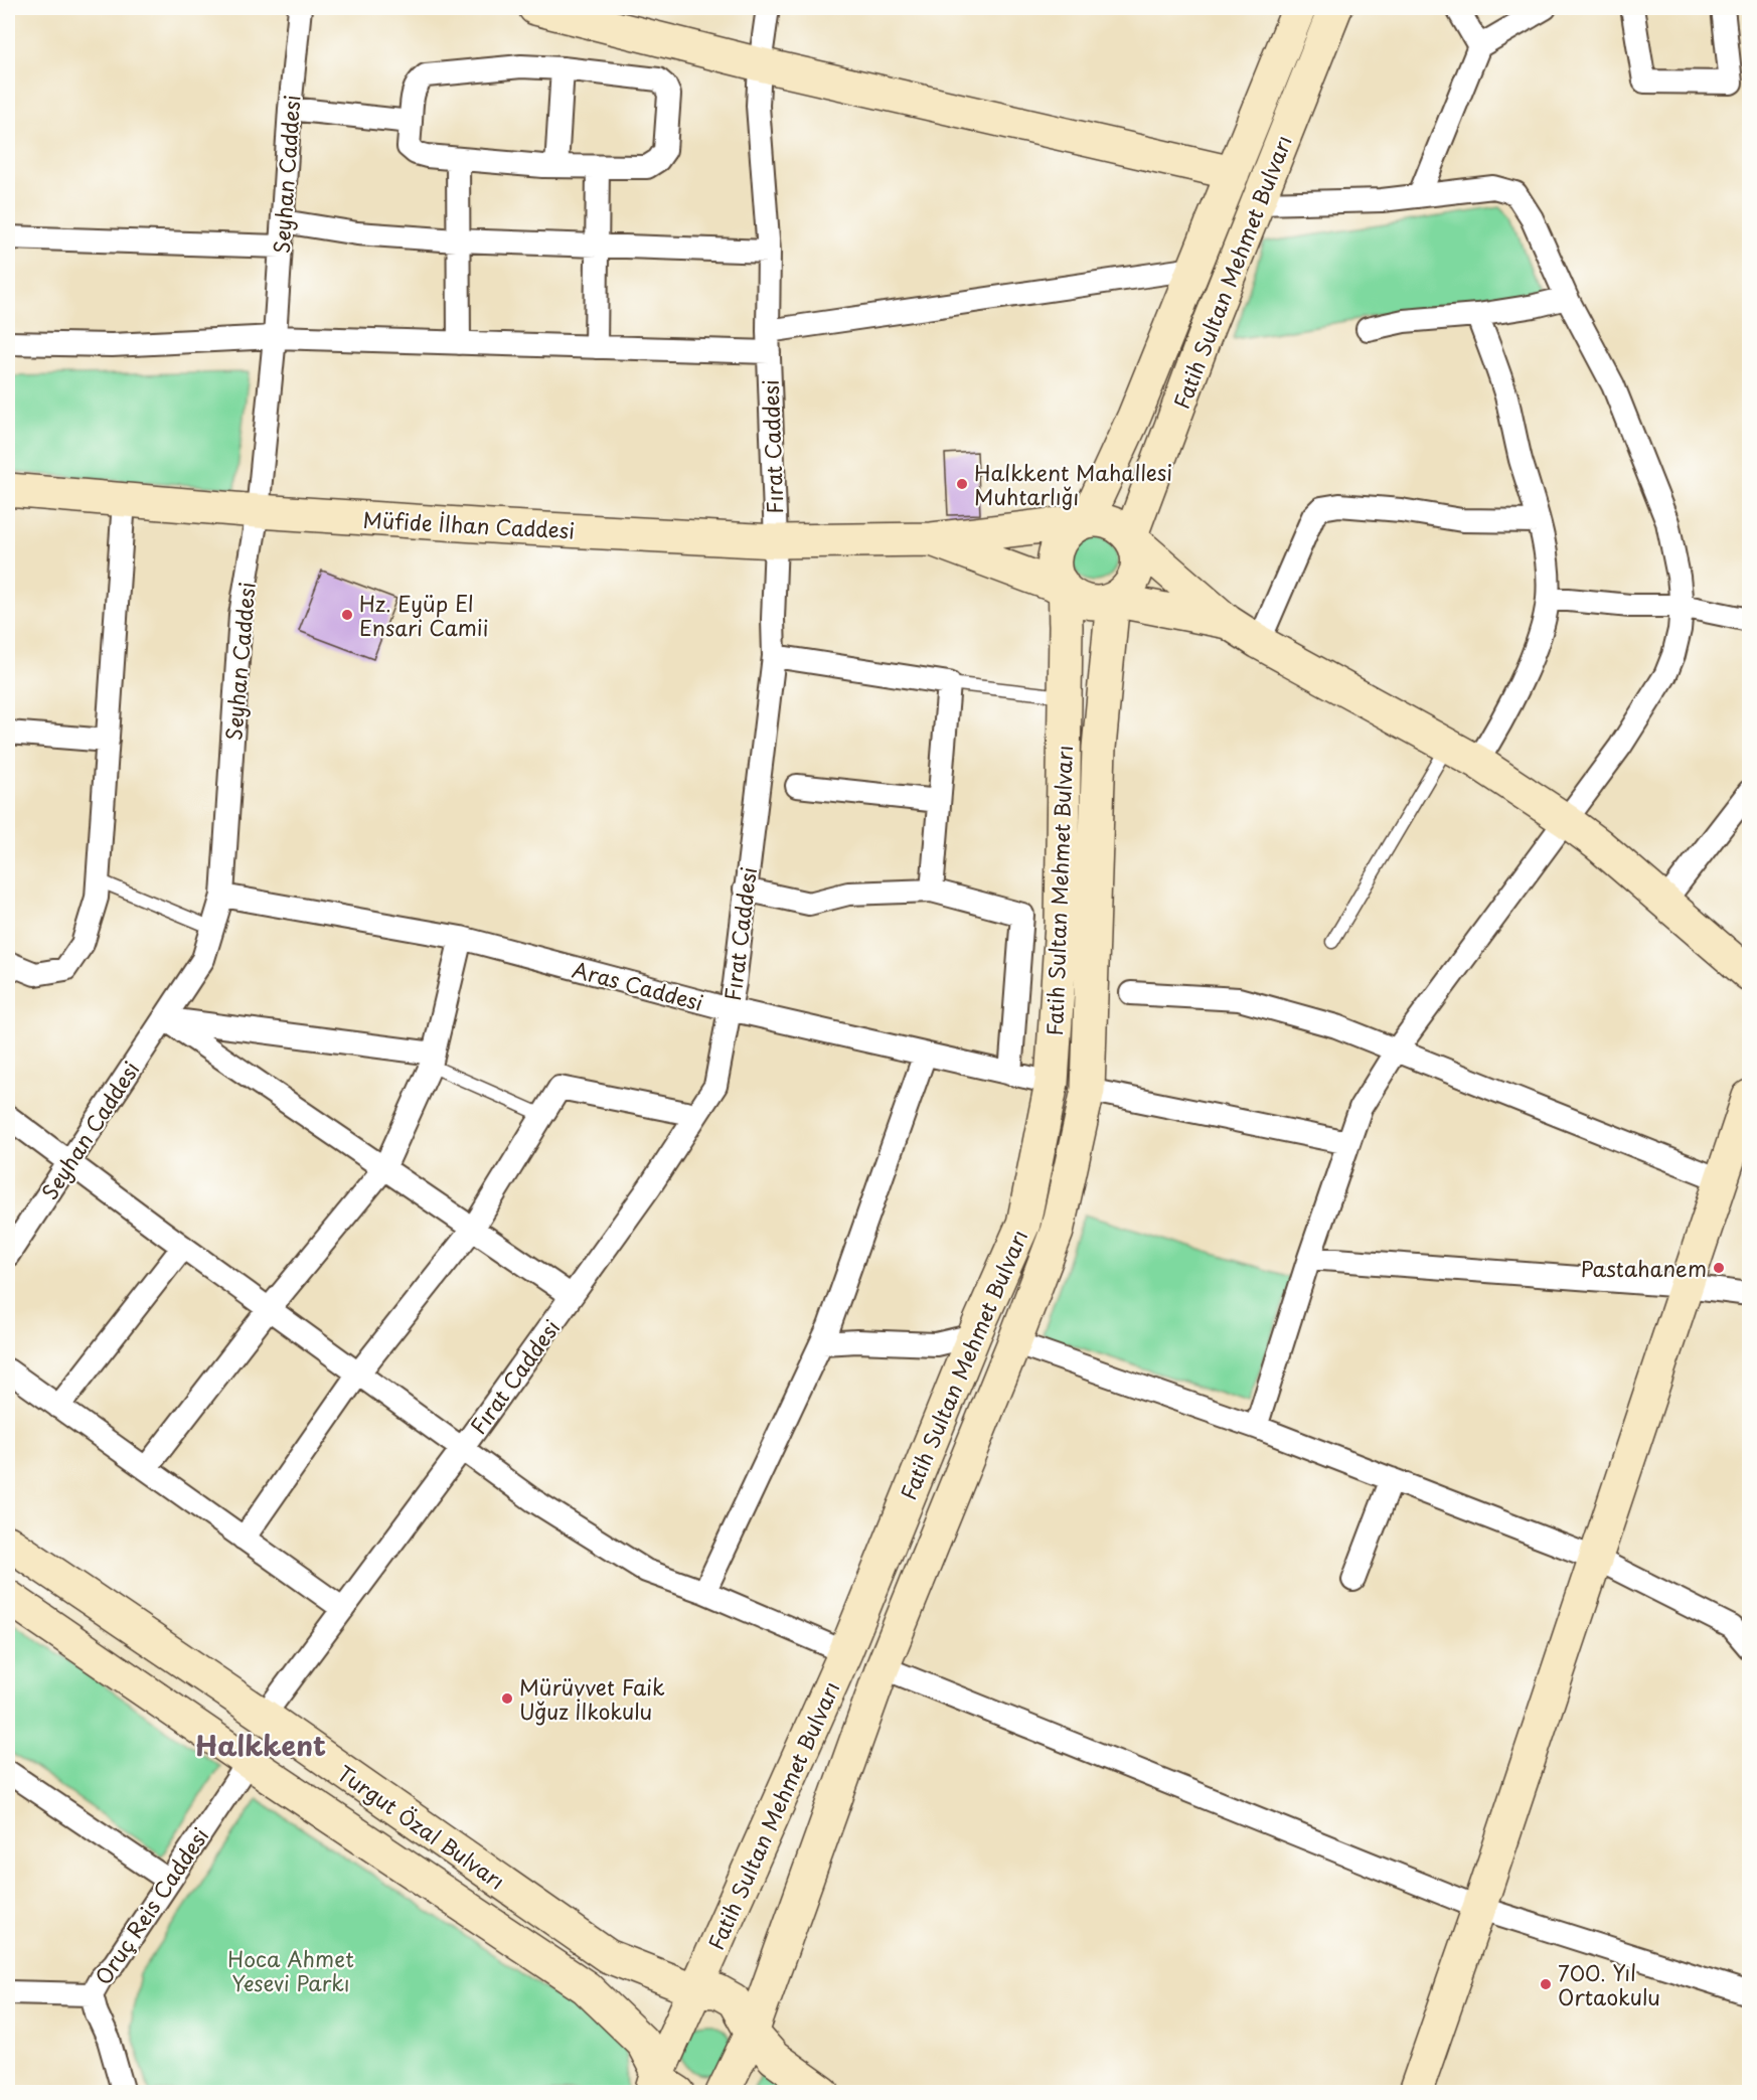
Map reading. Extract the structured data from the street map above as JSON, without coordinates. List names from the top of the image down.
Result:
{
  "streets": {
    "street": [
      "Seyhan Caddesi",
      "Fatih Sultan Mehmet Bulvarı",
      "Fırat Caddesi",
      "Müfide İlhan Caddesi",
      "Aras Caddesi",
      "Turgut Özal Bulvarı",
      "Oruç Reis Caddesi"
    ]
  },
  "crossings": [
    ["Seyhan Caddesi", "Müfide İlhan Caddesi"],
    ["Seyhan Caddesi", "Aras Caddesi"],
    ["Fatih Sultan Mehmet Bulvarı", "Müfide İlhan Caddesi"],
    ["Fatih Sultan Mehmet Bulvarı", "Aras Caddesi"],
    ["Fatih Sultan Mehmet Bulvarı", "Turgut Özal Bulvarı"],
    ["Fırat Caddesi", "Müfide İlhan Caddesi"],
    ["Fırat Caddesi", "Aras Caddesi"],
    ["Fırat Caddesi", "Turgut Özal Bulvarı"],
    ["Turgut Özal Bulvarı", "Oruç Reis Caddesi"]
  ],
  "districts": ["Halkkent"],
  "parks": ["Hoca Ahmet Yesevi Parkı"],
  "places": [
    "Halkkent Mahallesi Muhtarlığı",
    "Hz. Eyüp El Ensari Camii",
    "Pastahanem",
    "Mürüvvet Faik Uğuz İlkokulu",
    "700. Yıl Ortaokulu"
  ]
}
